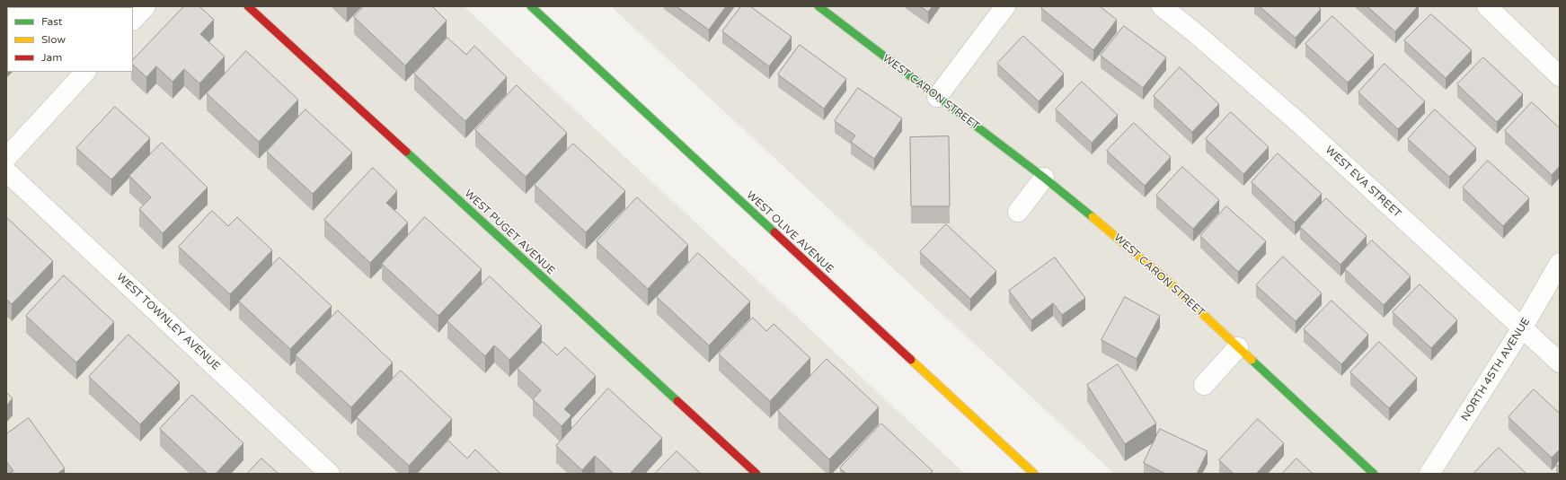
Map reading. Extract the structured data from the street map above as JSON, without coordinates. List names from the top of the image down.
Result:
{
  "streets": {
    "street": [
      "WEST CARON STREET",
      "WEST EVA STREET",
      "WEST PUGET AVENUE",
      "WEST OLIVE AVENUE",
      "WEST TOWNLEY AVENUE",
      "NORTH 45TH AVENUE"
    ]
  },
  "crossings": [
    ["WEST EVA STREET", "NORTH 45TH AVENUE"]
  ],
  "legend": ["Fast", "Slow", "Jam"]
}
